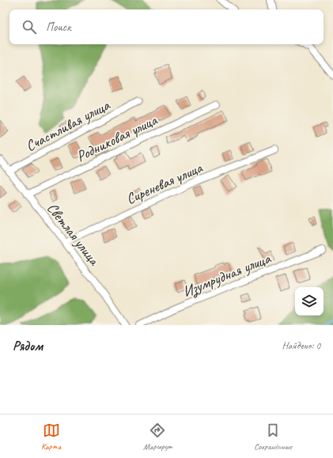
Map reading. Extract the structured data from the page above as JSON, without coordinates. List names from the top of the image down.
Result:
{
  "streets": {
    "street": [
      "Счастливая улица",
      "Родниковая улица",
      "Сиреневая улица",
      "Светлая улица",
      "Изумрудная улица"
    ]
  },
  "crossings": [
    ["Счастливая улица", "Светлая улица"],
    ["Родниковая улица", "Светлая улица"],
    ["Сиреневая улица", "Светлая улица"]
  ],
  "page": {
    "search": "Поиск",
    "heading": ["Рядом", "Найдено: 0"],
    "nav": ["Карта", "Маршрут", "Сохранённые"]
  }
}
